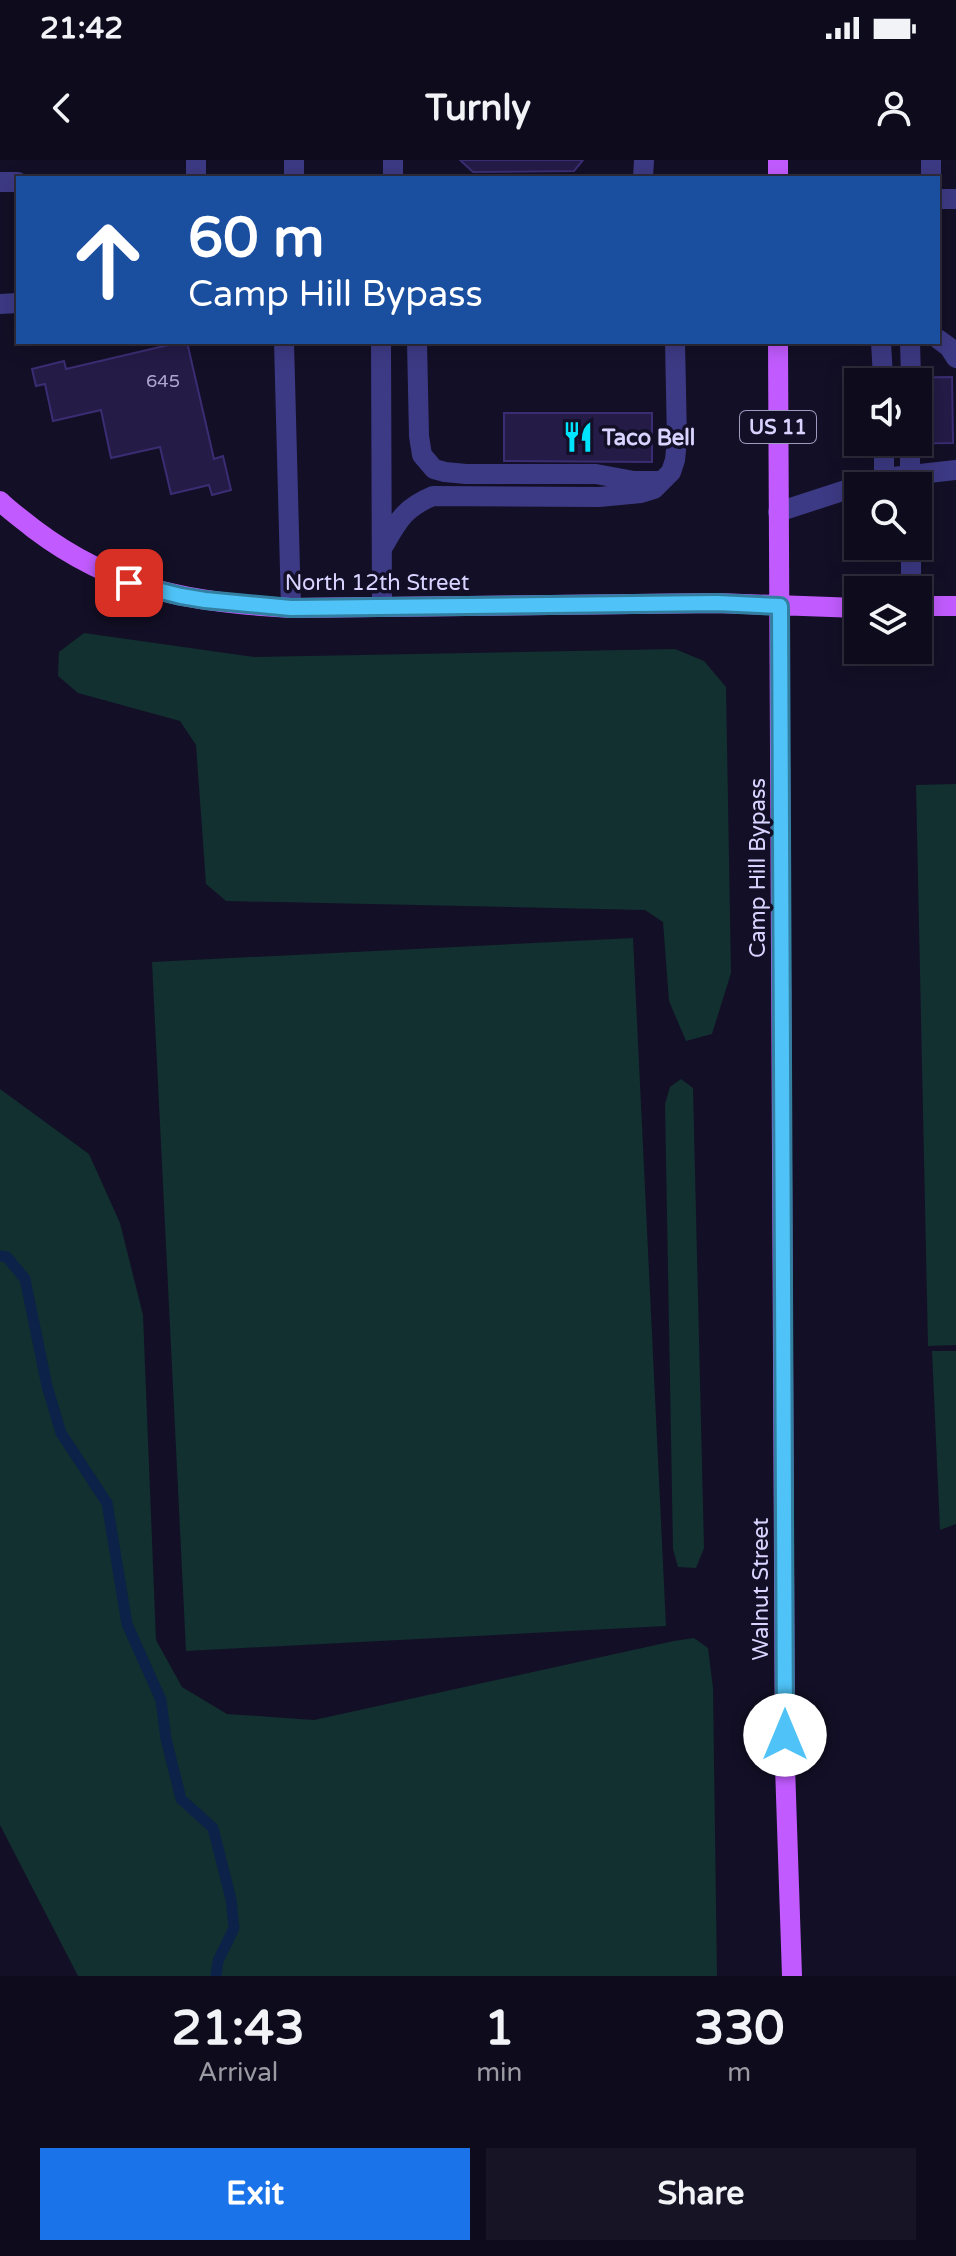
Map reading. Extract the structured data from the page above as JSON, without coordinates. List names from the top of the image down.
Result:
{
  "streets": {
    "main road": [
      "US 11",
      "North 12th Street",
      "Camp Hill Bypass",
      "Walnut Street"
    ]
  },
  "crossings": [
    ["North 12th Street", "Camp Hill Bypass"],
    ["Camp Hill Bypass", "Walnut Street"]
  ],
  "places": {
    "restaurant": ["Taco Bell"]
  },
  "house_numbers": ["645"],
  "page": {
    "status": "21:42",
    "header": "Turnly",
    "turn": ["60 m", "Camp Hill Bypass"],
    "eta": [
      "21:43",
      "Arrival",
      "1",
      "min",
      "330",
      "m"
    ],
    "buttons": ["Exit", "Share"]
  }
}
